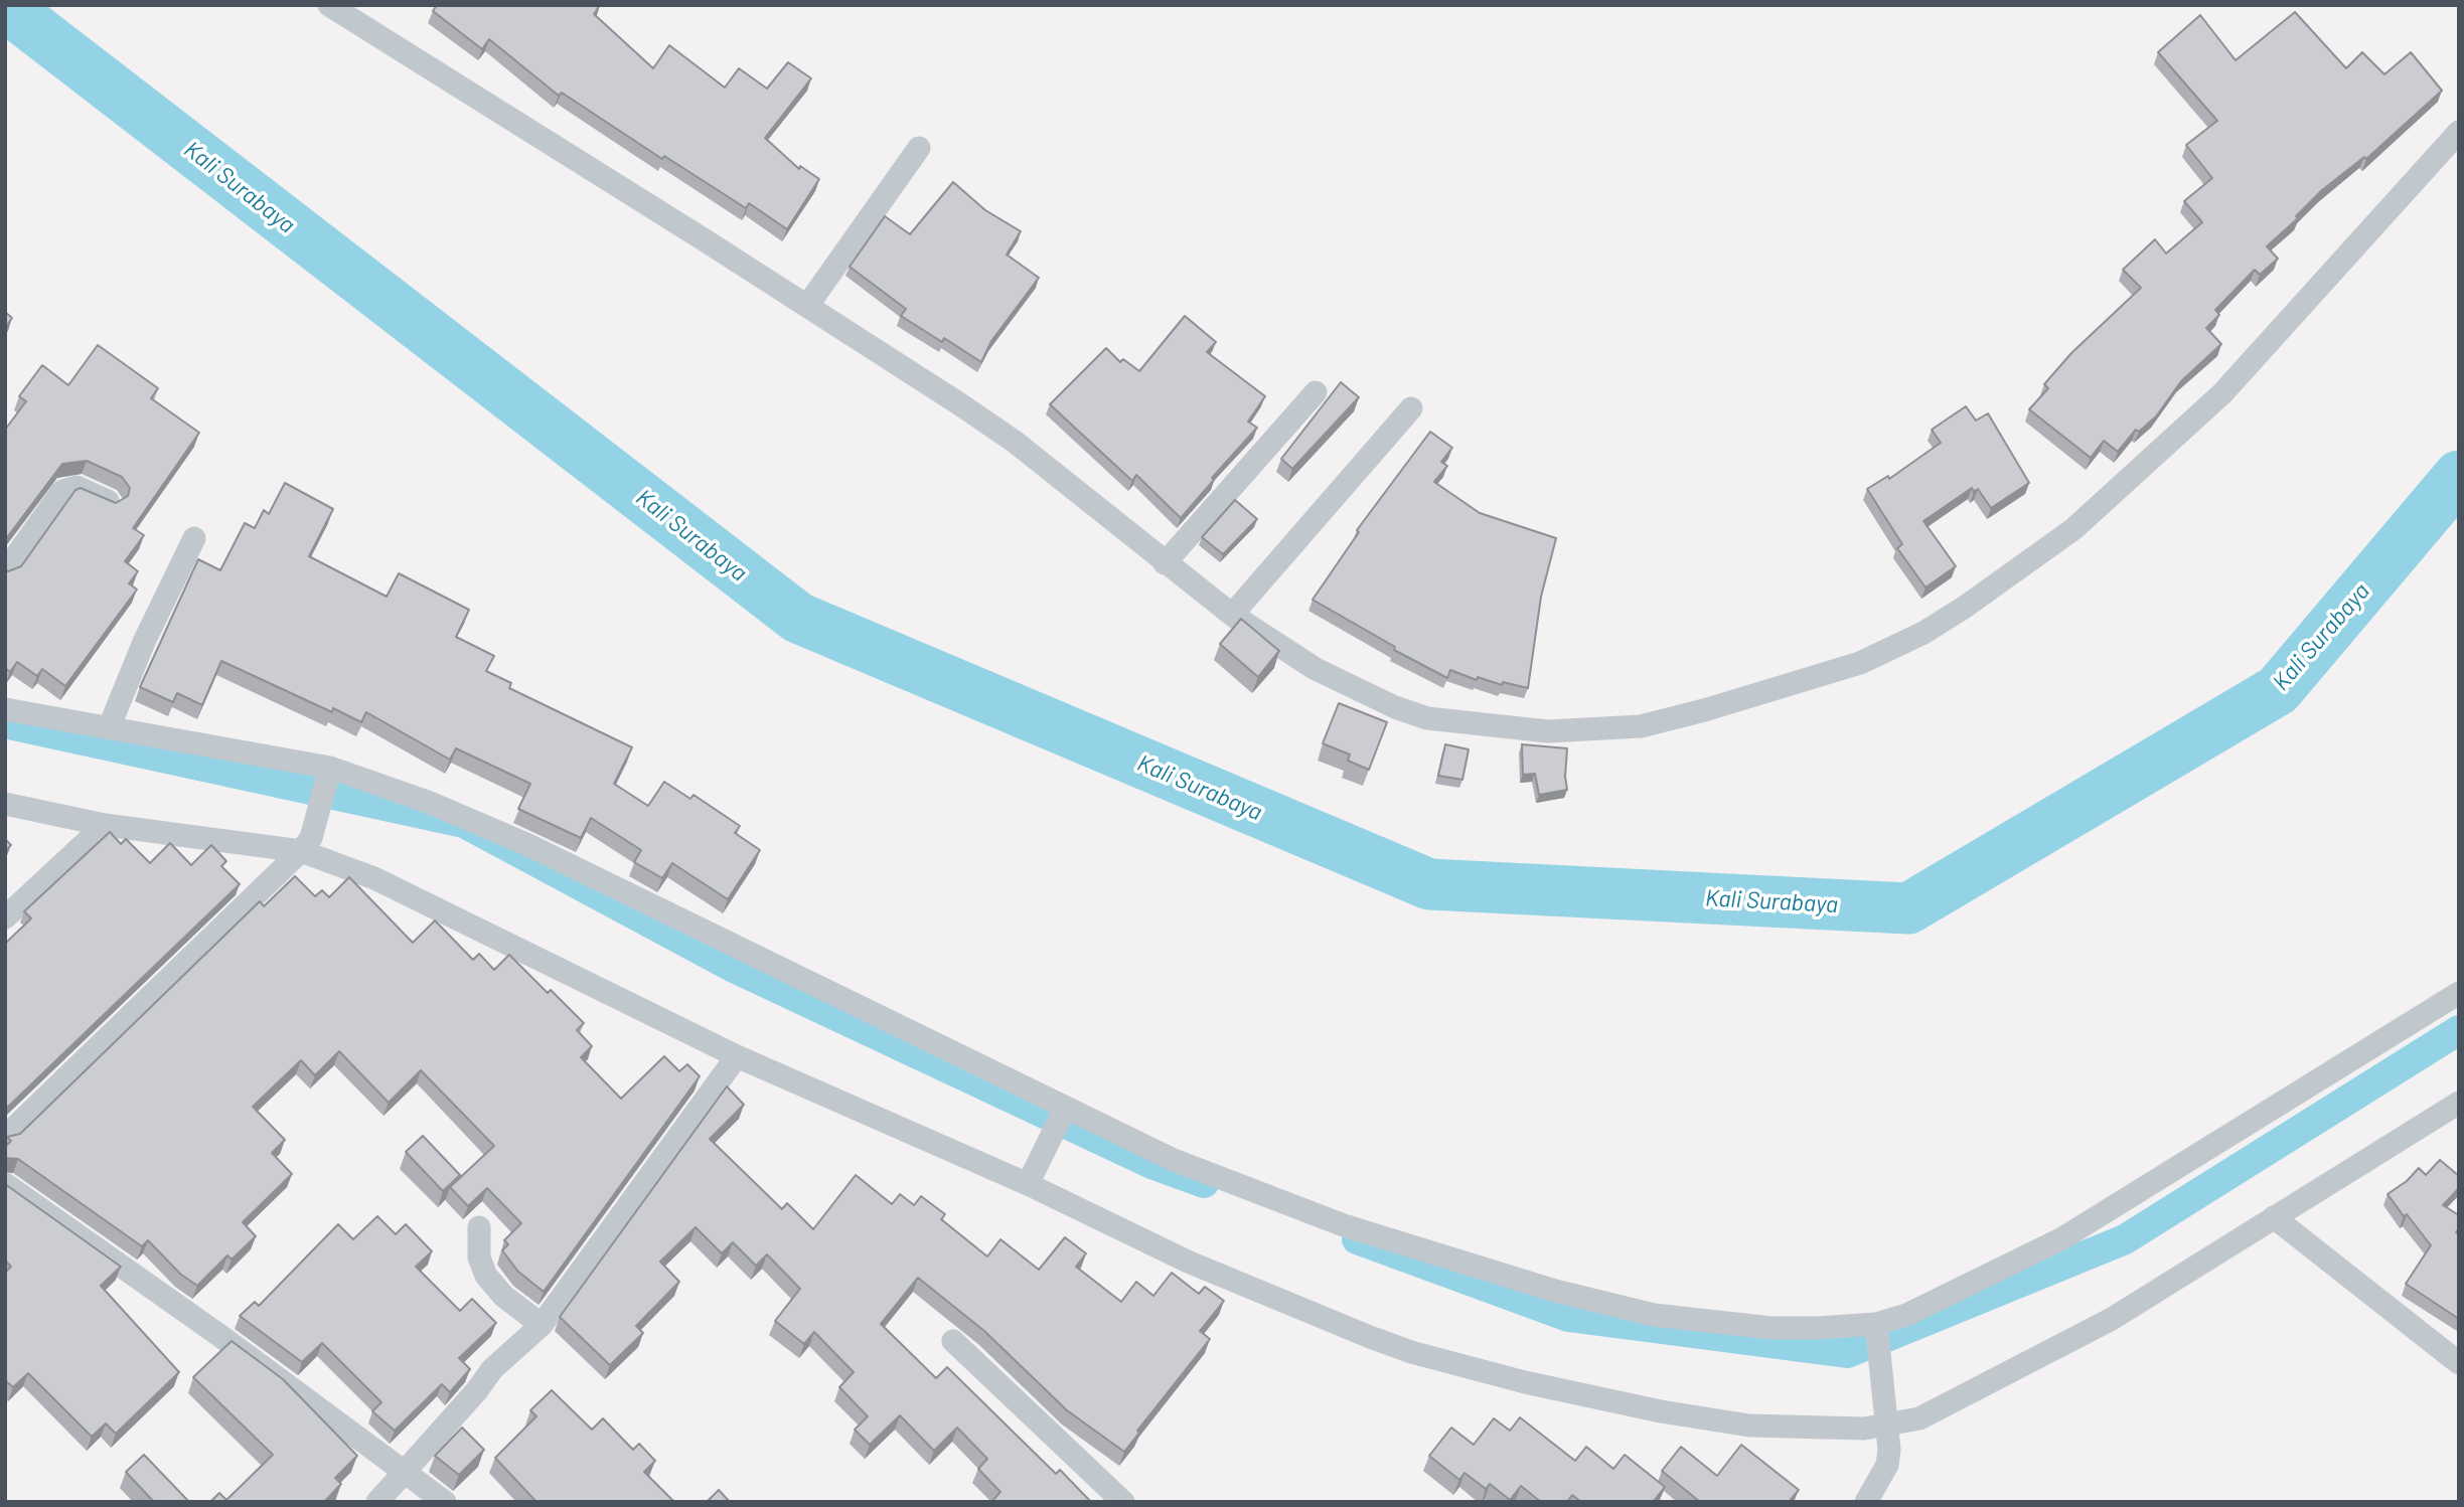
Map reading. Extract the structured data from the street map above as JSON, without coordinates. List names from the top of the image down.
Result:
{
  "water": ["Kali Surabaya"]
}
